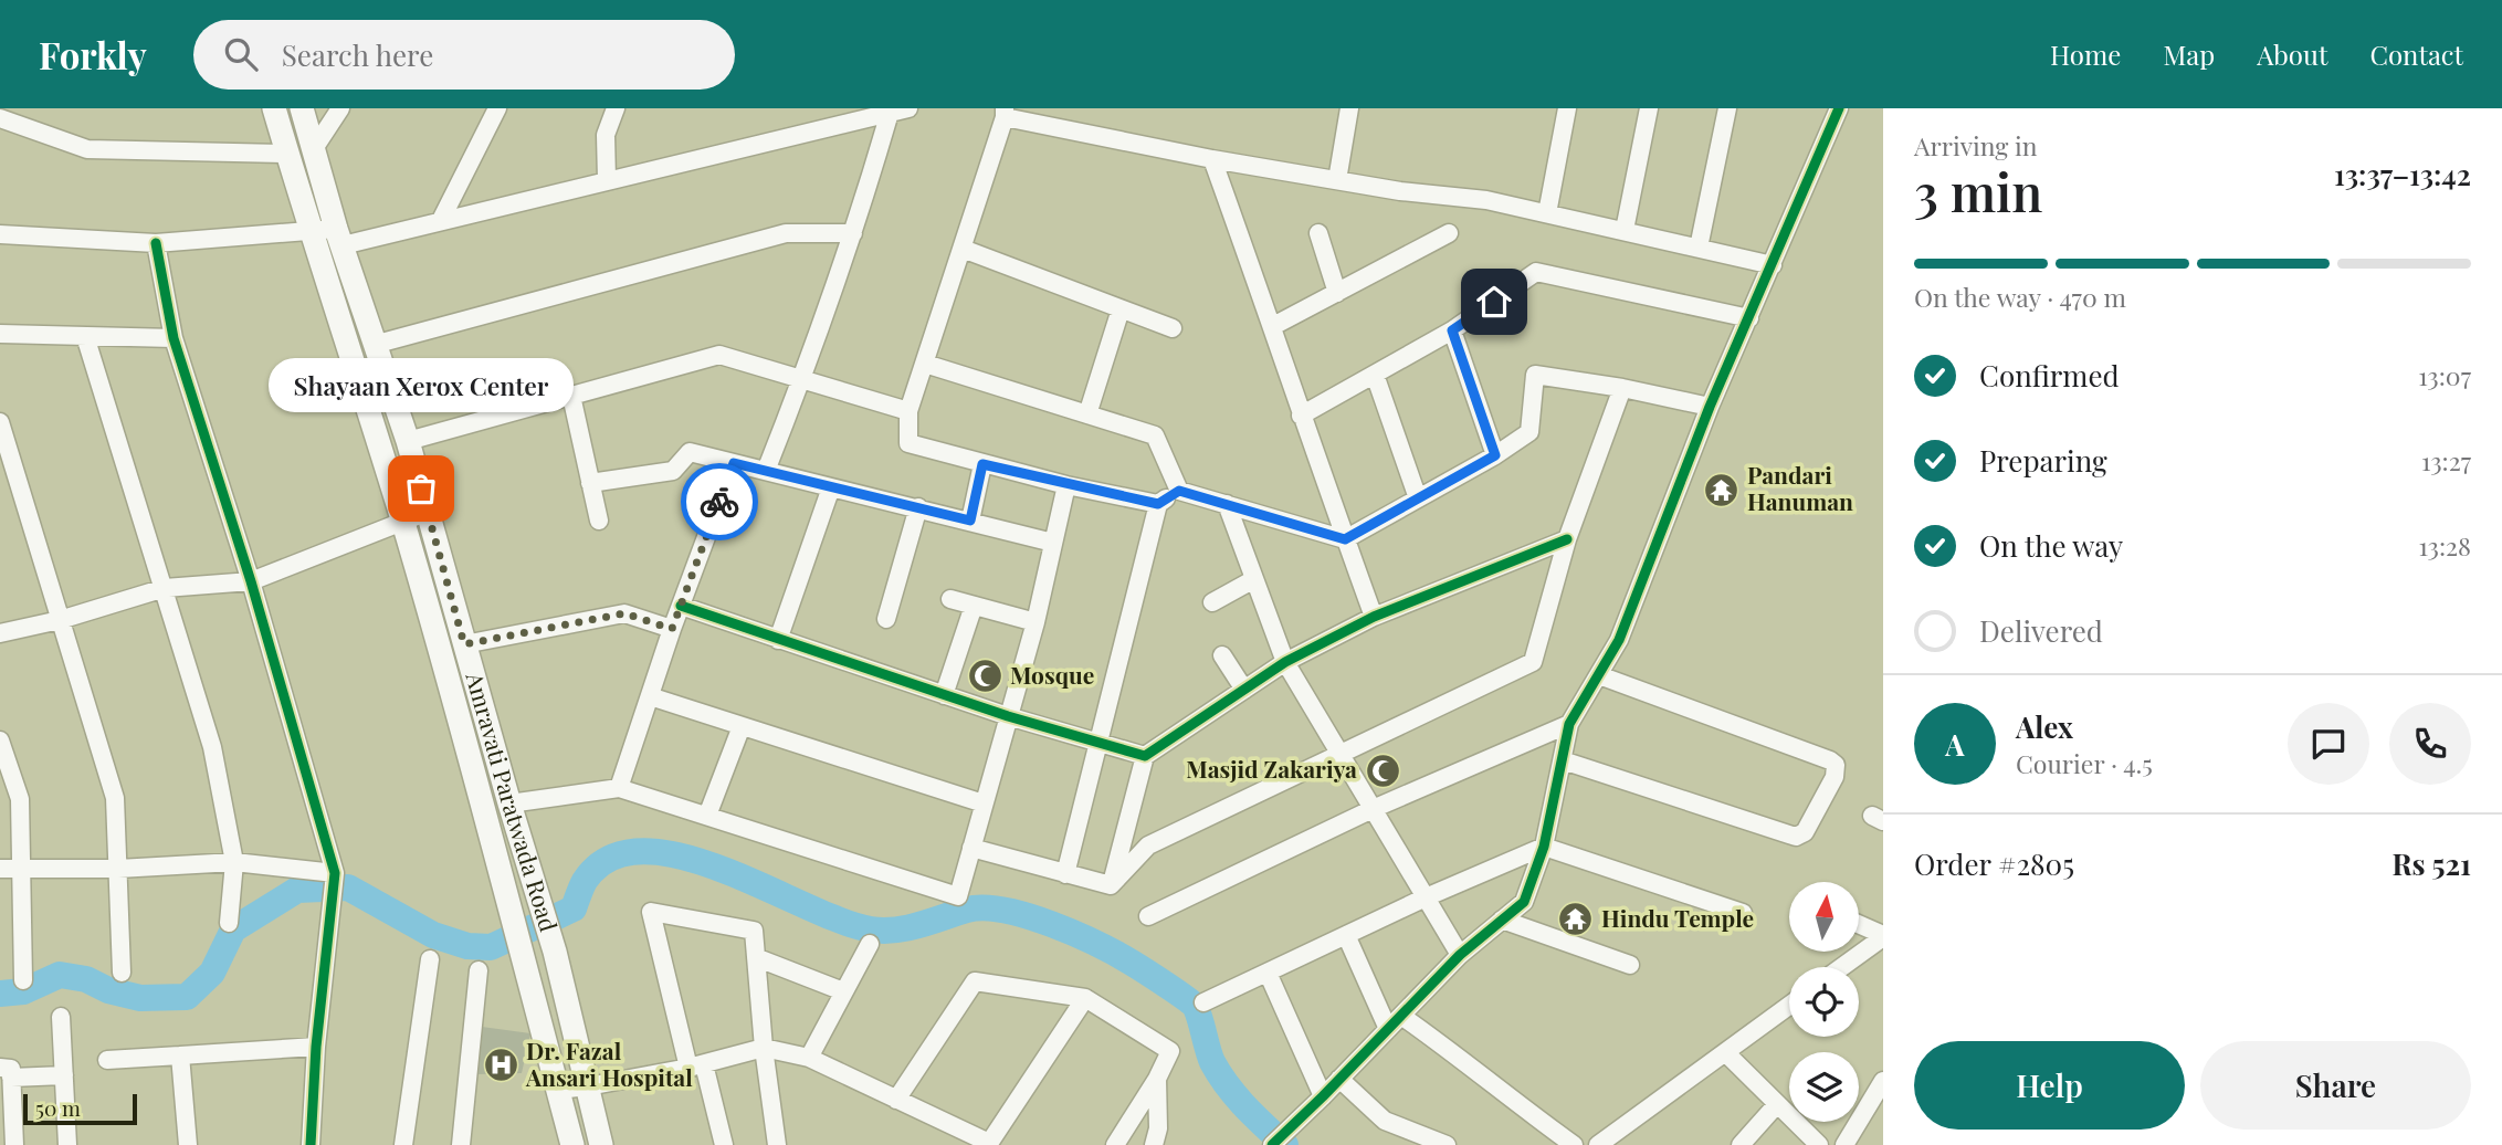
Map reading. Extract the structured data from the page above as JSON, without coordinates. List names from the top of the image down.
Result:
{
  "streets": {
    "main road": ["Amravati Paratwada Road"]
  },
  "places": {
    "other": ["Shayaan Xerox Center"],
    "temple": ["Pandari Hanuman", "Hindu Temple"],
    "mosque": ["Mosque", "Masjid Zakariya"],
    "hospital": ["Dr. Fazal Ansari Hospital"]
  },
  "scale_bar": "50 m",
  "north": "top",
  "page": {
    "header": "Forkly",
    "search": "Search here",
    "nav": [
      "Home",
      "Map",
      "About",
      "Contact"
    ],
    "heading": ["3 min", "Arriving in", "13:37–13:42"],
    "panel": [
      "Alex",
      "Courier · 4.5",
      "Order #2805",
      "Rs 521"
    ],
    "bar": "On the way · 470 m",
    "list": [
      ["Confirmed", "13:07"],
      ["Preparing", "13:27"],
      ["On the way", "13:28"],
      "Delivered"
    ],
    "bubble": "Shayaan Xerox Center",
    "round": "A",
    "buttons": ["Help", "Share"],
    "scale": "50 m"
  }
}
